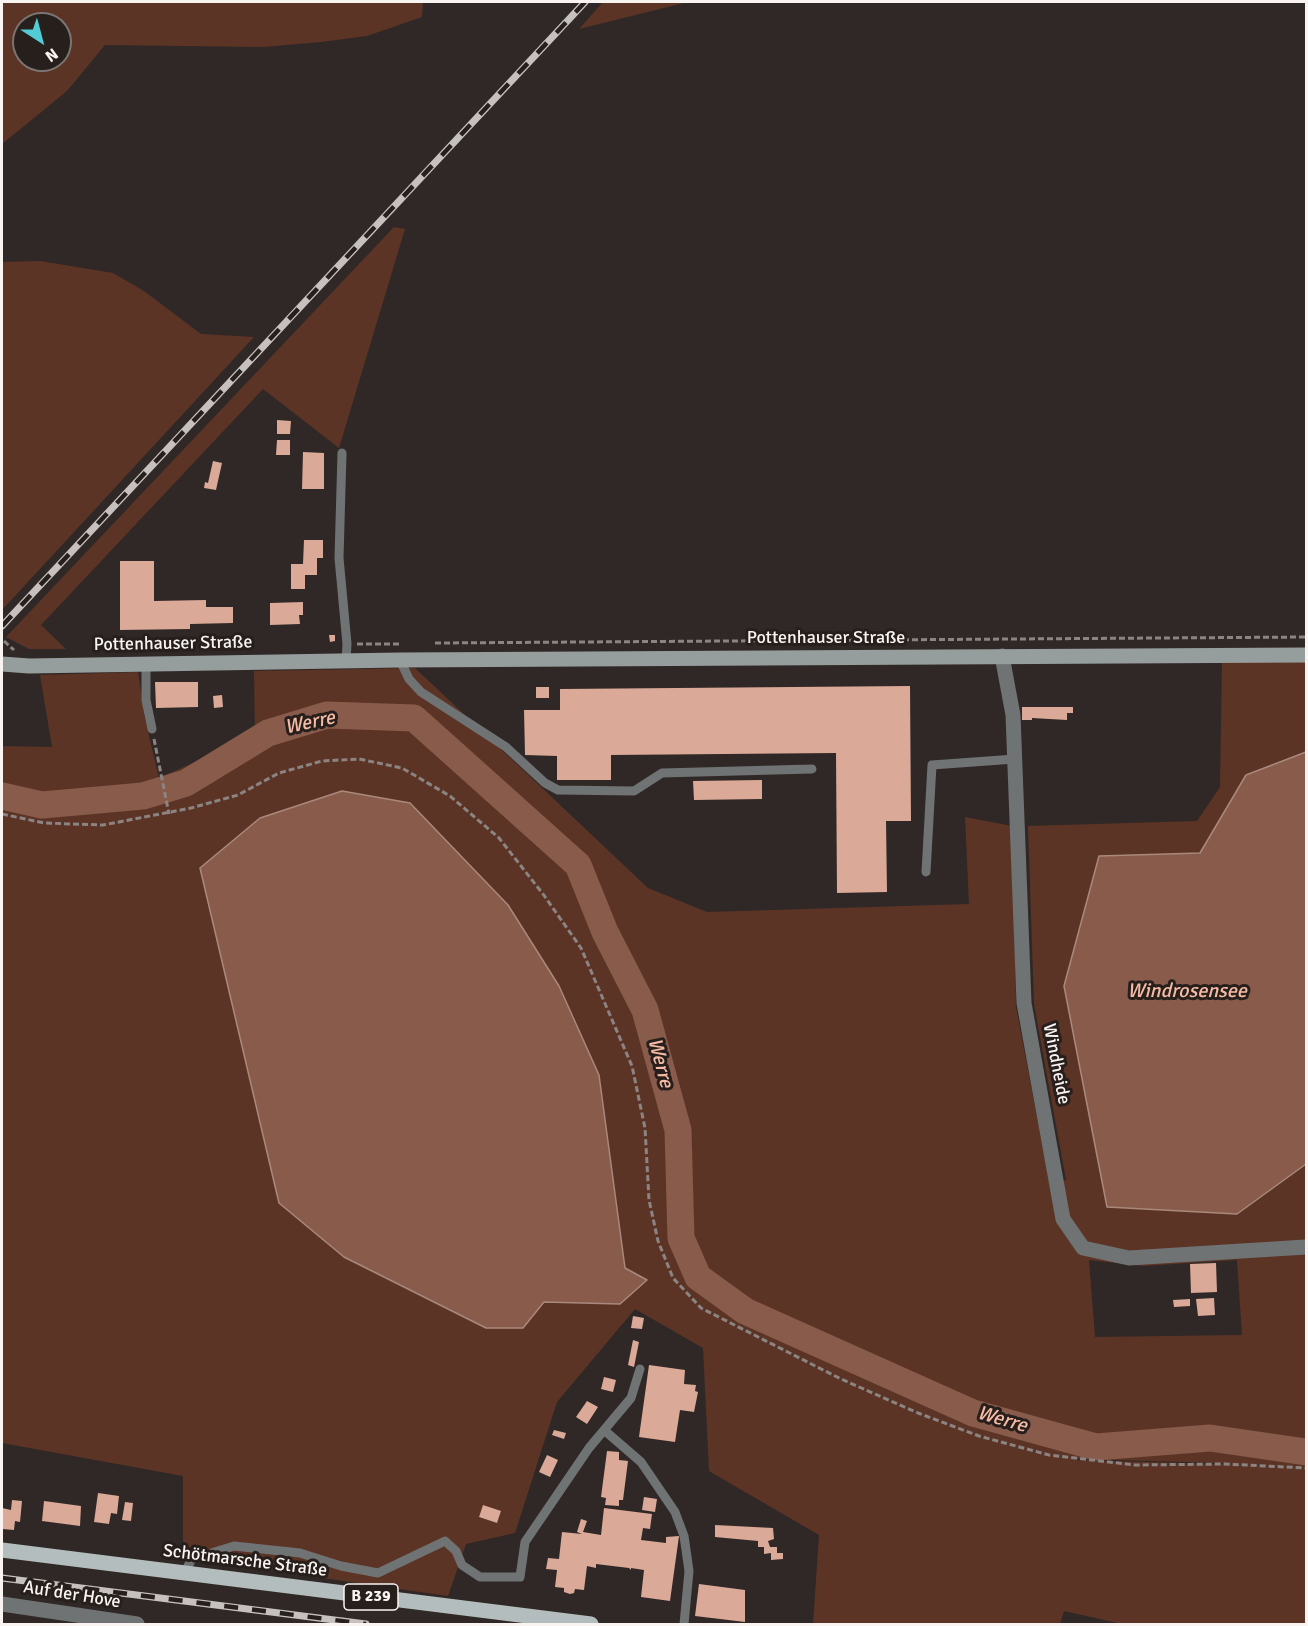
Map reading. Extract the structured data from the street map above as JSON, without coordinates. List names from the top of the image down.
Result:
{
  "streets": {
    "main road": ["Schötmarsche Straße", "B 239"],
    "street": ["Pottenhauser Straße", "Windheide", "Auf der Hove"]
  },
  "crossings": [
    ["Pottenhauser Straße", "Windheide"]
  ],
  "water": ["Werre", "Windrosensee"],
  "north": "bottom right"
}
